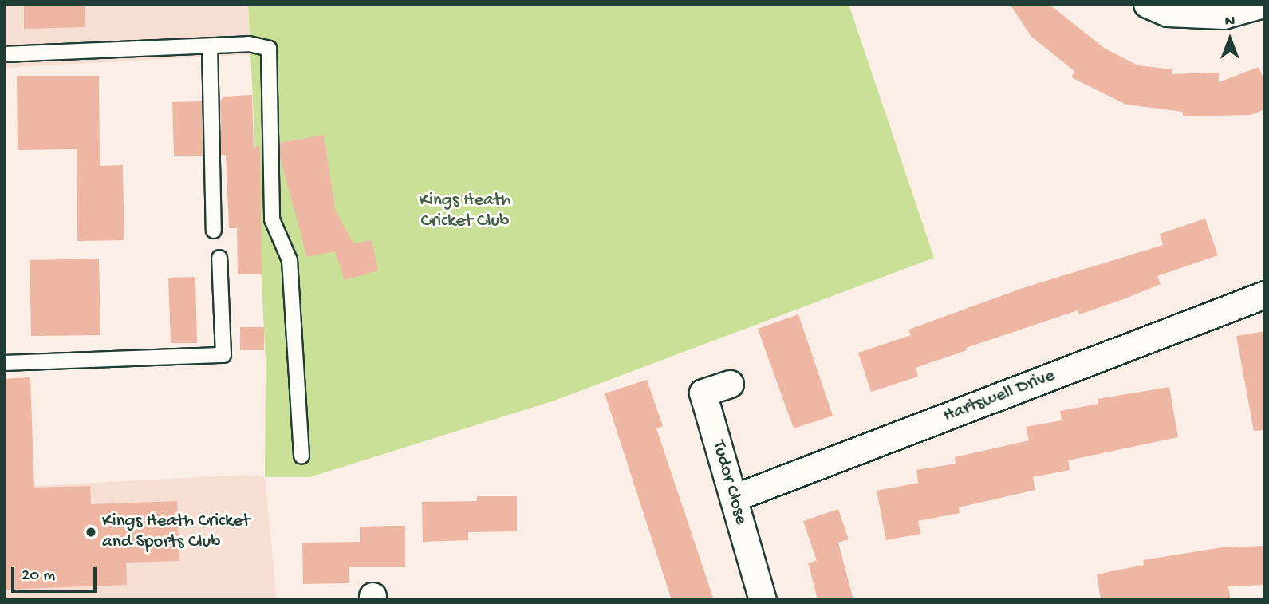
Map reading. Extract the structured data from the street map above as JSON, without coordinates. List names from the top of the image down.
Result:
{
  "streets": {
    "street": ["Hartswell Drive", "Tudor Close"]
  },
  "crossings": [
    ["Hartswell Drive", "Tudor Close"]
  ],
  "parks": ["Kings Heath Cricket Club"],
  "places": ["Kings Heath Cricket and Sports Club"],
  "scale_bar": "20 m",
  "north": "top"
}
